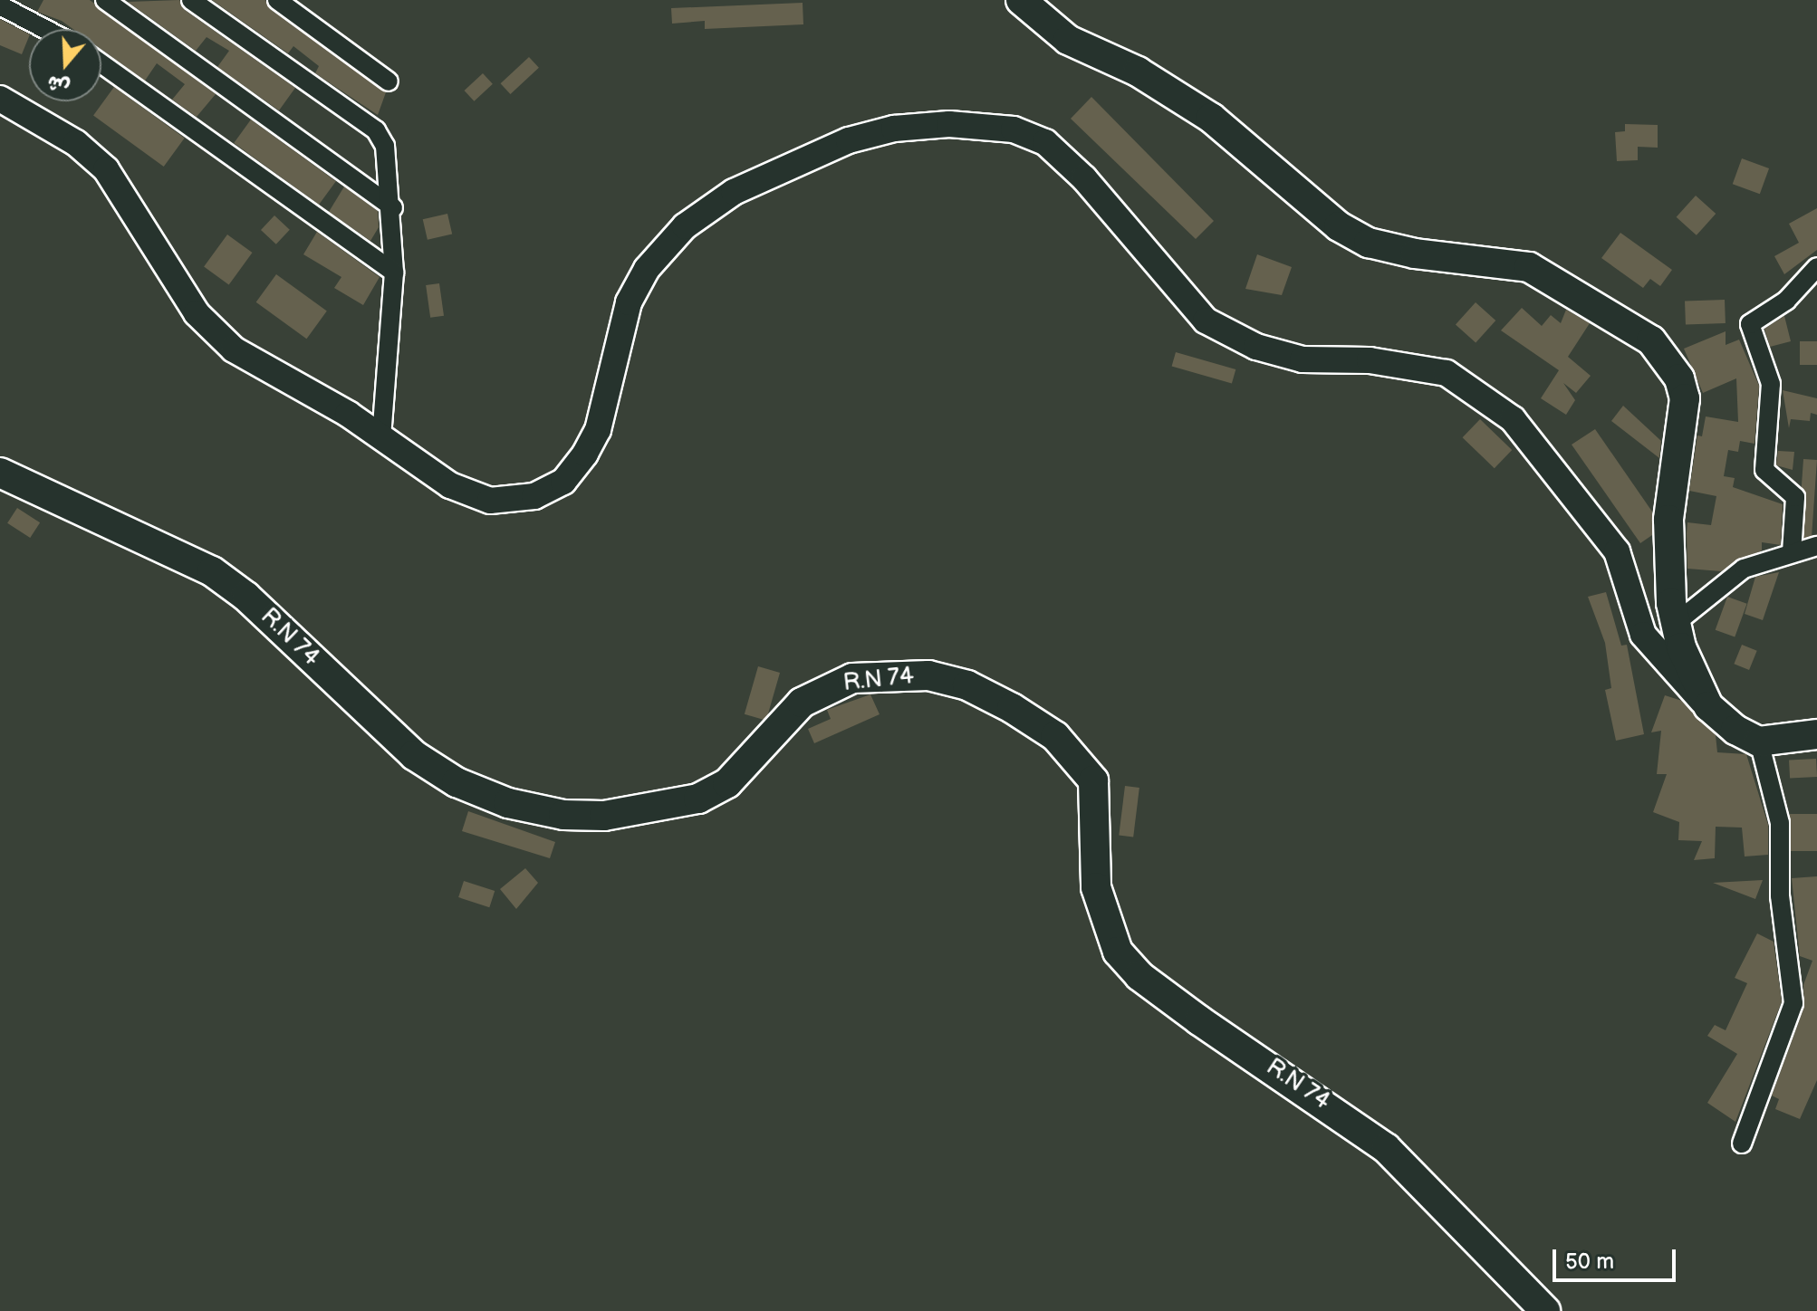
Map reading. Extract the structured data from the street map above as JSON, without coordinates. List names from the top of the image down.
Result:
{
  "streets": {
    "main road": ["R.N 74"]
  },
  "scale_bar": "50 m",
  "north": "bottom"
}
